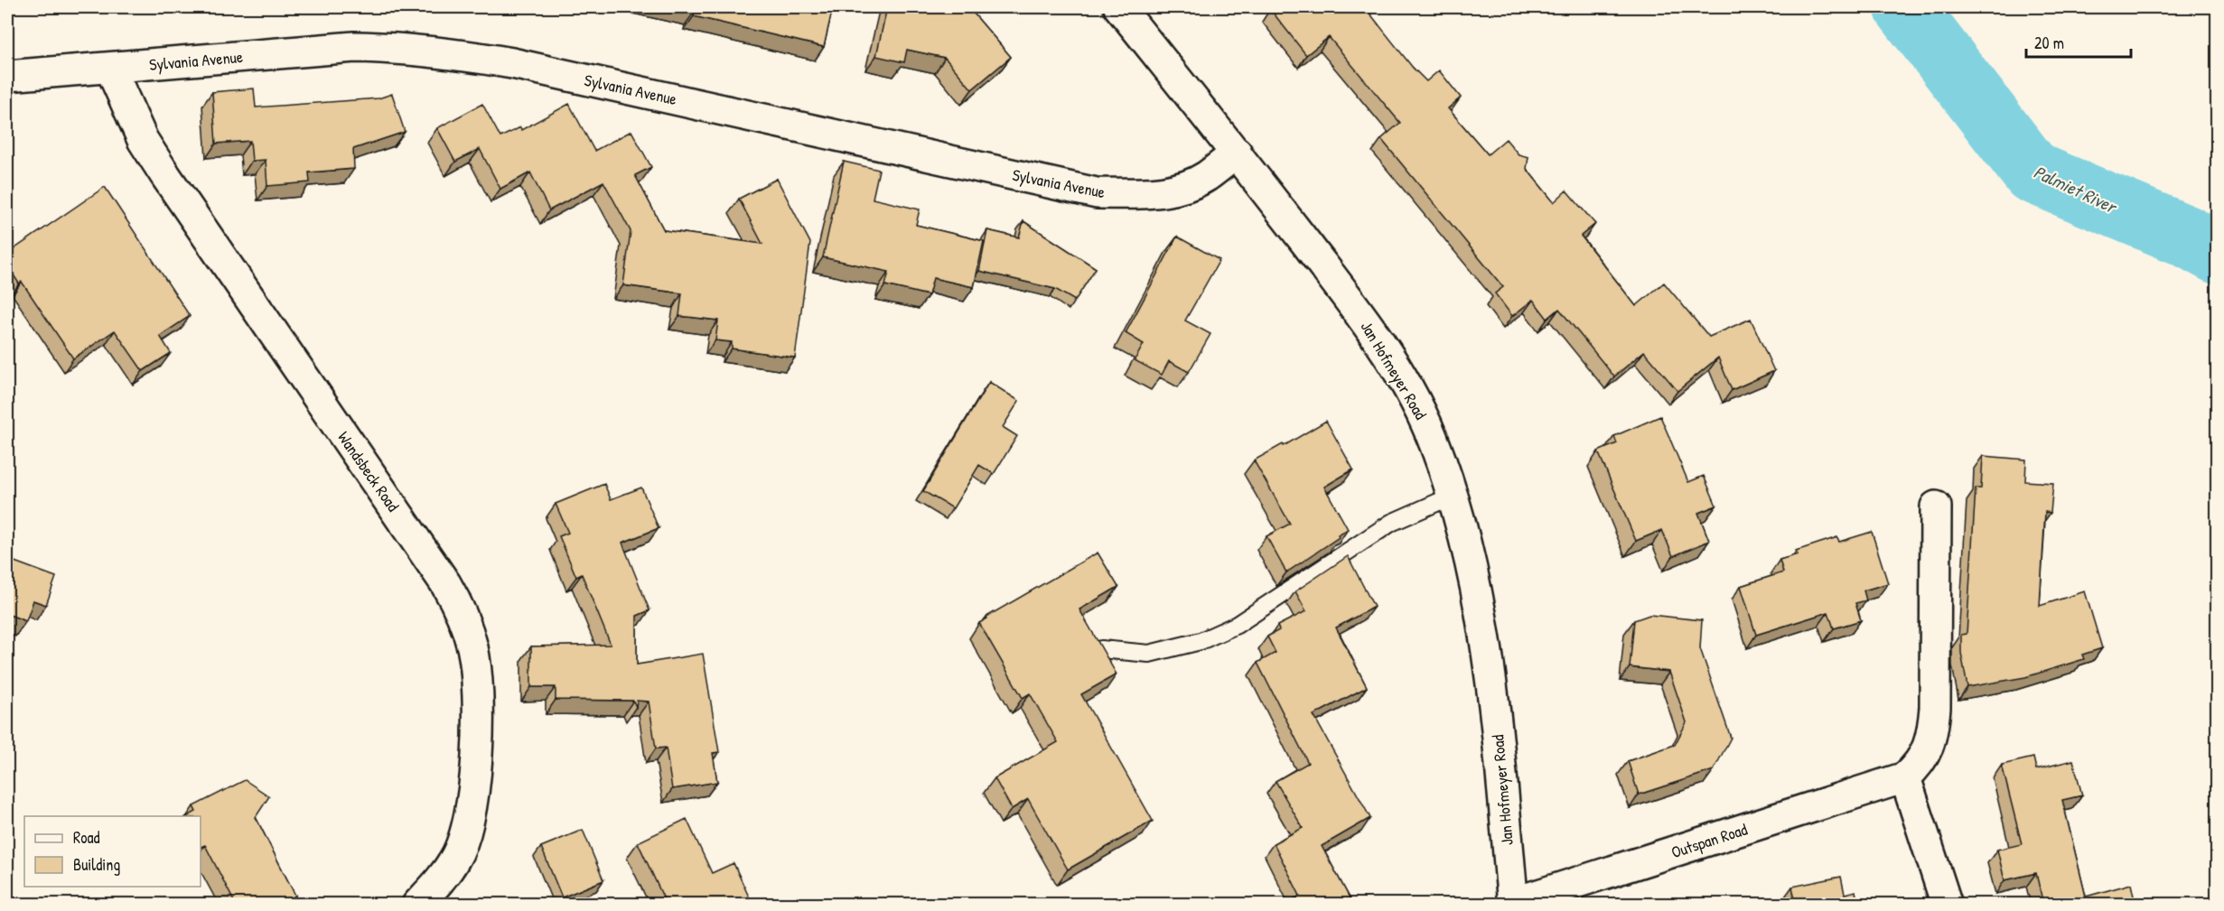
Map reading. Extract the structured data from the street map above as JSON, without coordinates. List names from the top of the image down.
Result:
{
  "streets": {
    "street": [
      "Sylvania Avenue",
      "Jan Hofmeyer Road",
      "Wandsbeck Road",
      "Outspan Road"
    ]
  },
  "crossings": [
    ["Sylvania Avenue", "Jan Hofmeyer Road"],
    ["Sylvania Avenue", "Wandsbeck Road"],
    ["Jan Hofmeyer Road", "Outspan Road"]
  ],
  "water": ["Palmiet River"],
  "legend": ["Road", "Building"],
  "scale_bar": "20 m"
}
